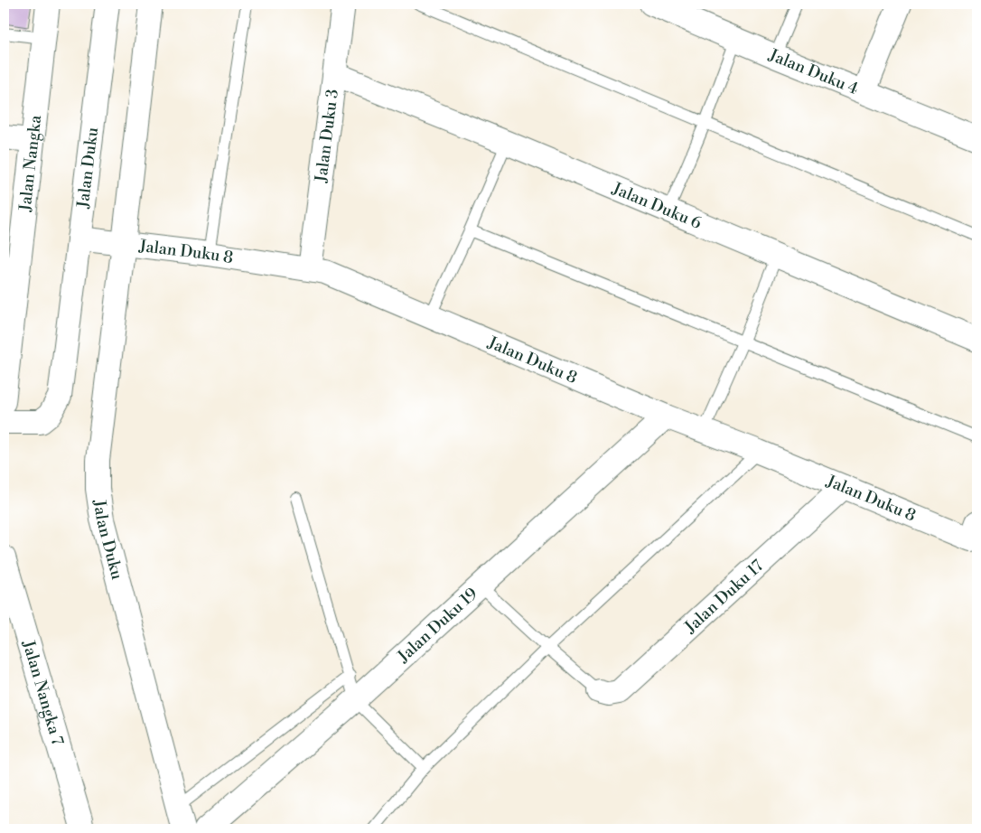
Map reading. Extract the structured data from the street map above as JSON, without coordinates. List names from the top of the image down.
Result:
{
  "streets": {
    "street": [
      "Jalan Duku 4",
      "Jalan Duku 3",
      "Jalan Nangka",
      "Jalan Duku",
      "Jalan Duku 6",
      "Jalan Duku 8",
      "Jalan Duku 17",
      "Jalan Duku 19",
      "Jalan Nangka 7"
    ]
  },
  "crossings": [
    ["Jalan Duku 3", "Jalan Duku 6"],
    ["Jalan Duku 3", "Jalan Duku 8"],
    ["Jalan Duku", "Jalan Duku 8"],
    ["Jalan Duku 8", "Jalan Duku 17"],
    ["Jalan Duku 8", "Jalan Duku 19"]
  ]
}
